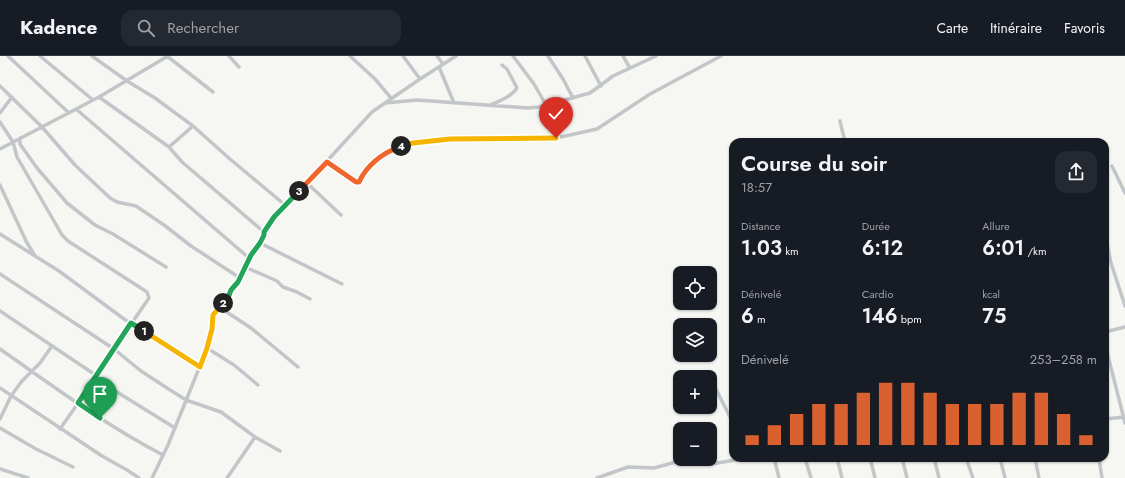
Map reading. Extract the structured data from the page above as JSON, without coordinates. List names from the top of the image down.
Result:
{
  "page": {
    "header": "Kadence",
    "search": "Rechercher",
    "nav": ["Carte", "Itinéraire", "Favoris"],
    "pins": [
      "4",
      "3",
      "2",
      "1"
    ],
    "heading": ["Course du soir", "18:57"],
    "stats": [
      ["Distance", "1.03 km"],
      ["Durée", "6:12"],
      ["Allure", "6:01 /km"],
      ["Dénivelé", "6 m"],
      ["Cardio", "146 bpm"],
      ["kcal", "75"]
    ],
    "map_buttons": ["+", "−"],
    "chart": ["Dénivelé", "253–258 m"]
  }
}
